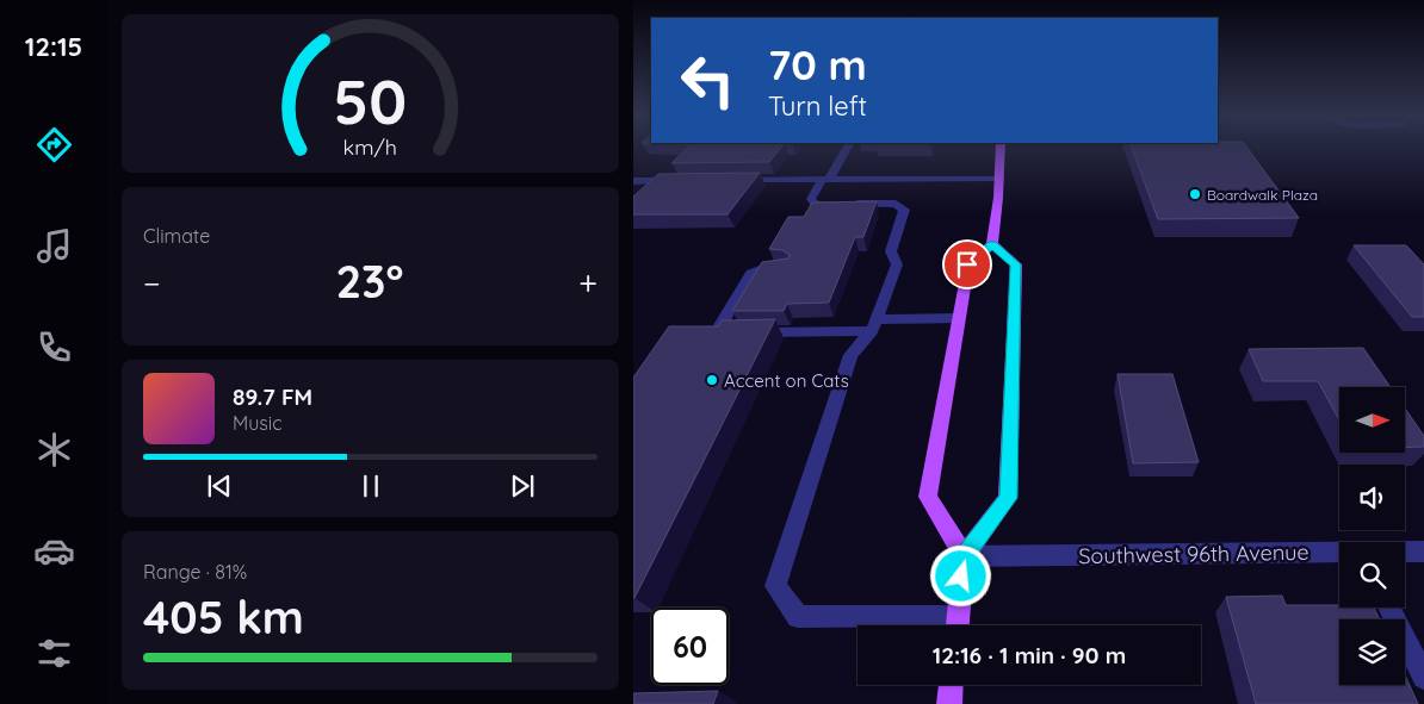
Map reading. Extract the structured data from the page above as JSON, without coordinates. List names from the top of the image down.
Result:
{
  "streets": {
    "street": ["Southwest 96th Avenue"]
  },
  "places": ["Boardwalk Plaza", "Accent on Cats"],
  "north": "right",
  "page": {
    "tabs": "12:15",
    "turn": ["70 m", "Turn left"],
    "tile": [
      "Climate",
      ["Range · 81%", "405 km"]
    ],
    "heat": ["−", "23°", "+"],
    "song": ["89.7 FM", "Music"],
    "limit": "60",
    "trip": "12:16 · 1 min · 90 m",
    "gauge": ["50", "km/h"]
  }
}
